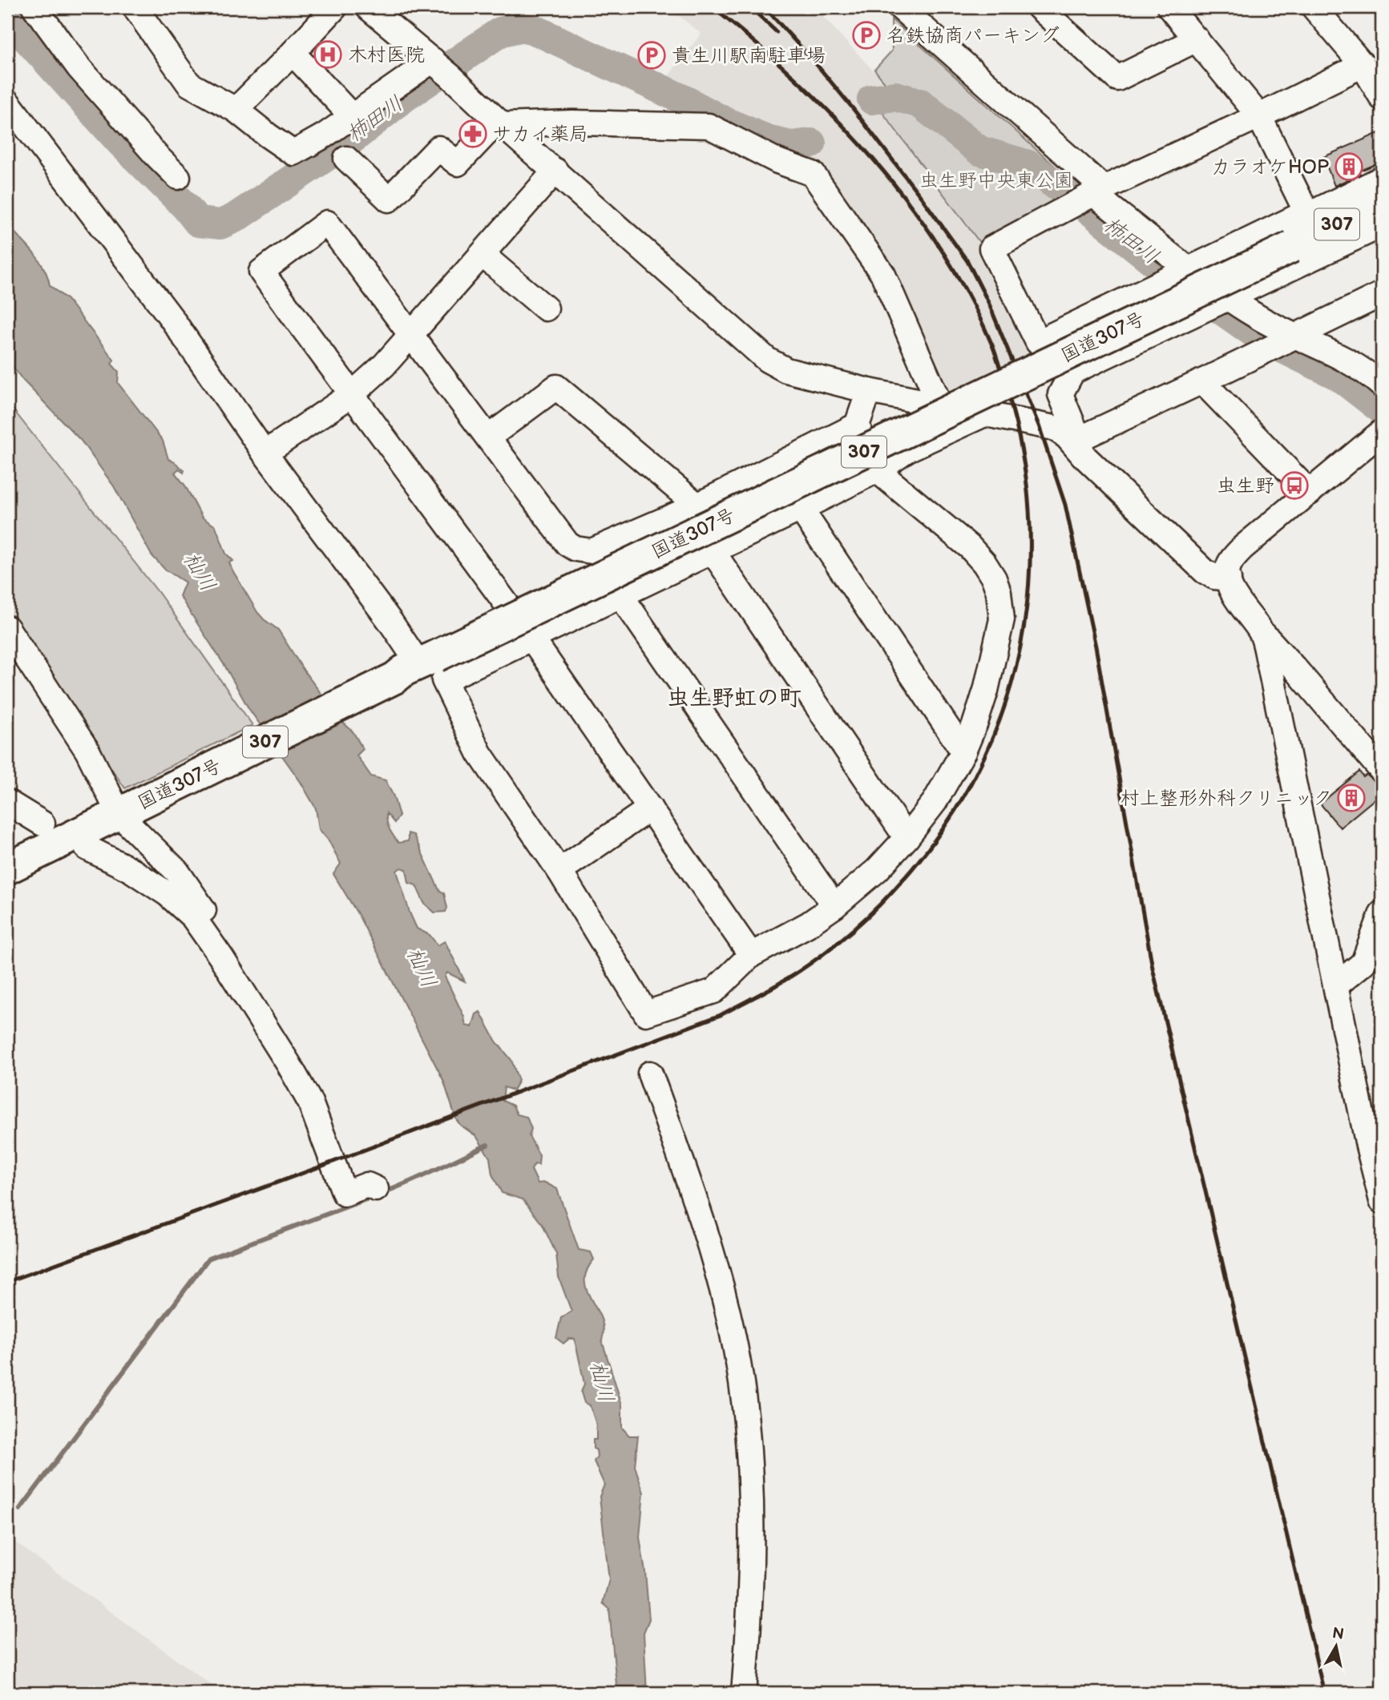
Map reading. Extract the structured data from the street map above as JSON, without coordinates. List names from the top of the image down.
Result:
{
  "streets": {
    "highway": ["307", "国道307号"]
  },
  "districts": ["虫生野虹の町"],
  "water": ["柿田川", "杣川"],
  "parks": ["虫生野中央東公園"],
  "places": {
    "parking": ["名鉄協商パーキング", "貴生川駅南駐車場"],
    "hospital": ["木村医院"],
    "pharmacy": ["サカイ薬局"],
    "building": ["カラオケHOP", "村上整形外科クリニック"],
    "bus stop": ["虫生野"]
  },
  "north": "top"
}
